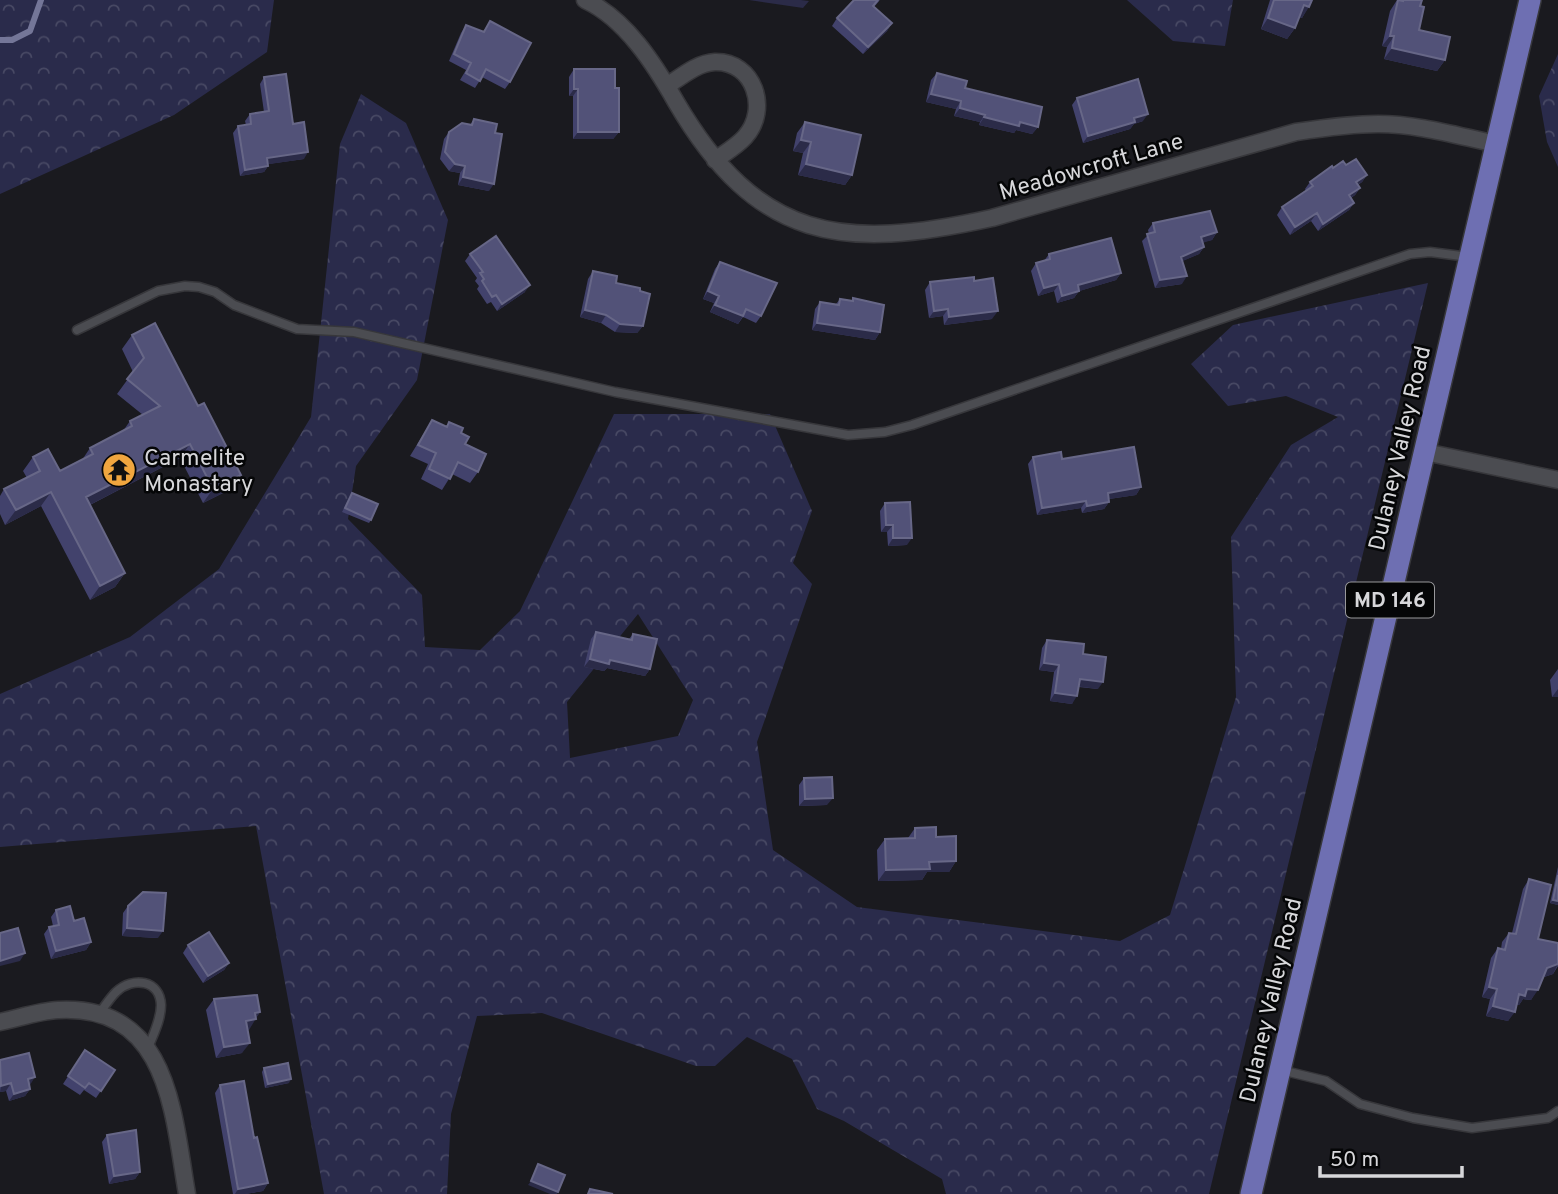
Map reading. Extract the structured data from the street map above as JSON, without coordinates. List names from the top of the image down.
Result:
{
  "streets": {
    "main road": ["Dulaney Valley Road", "MD 146"],
    "street": ["Meadowcroft Lane"]
  },
  "crossings": [
    ["Meadowcroft Lane", "Dulaney Valley Road"]
  ],
  "places": {
    "temple": ["Carmelite Monastary"]
  },
  "scale_bar": "50 m"
}
